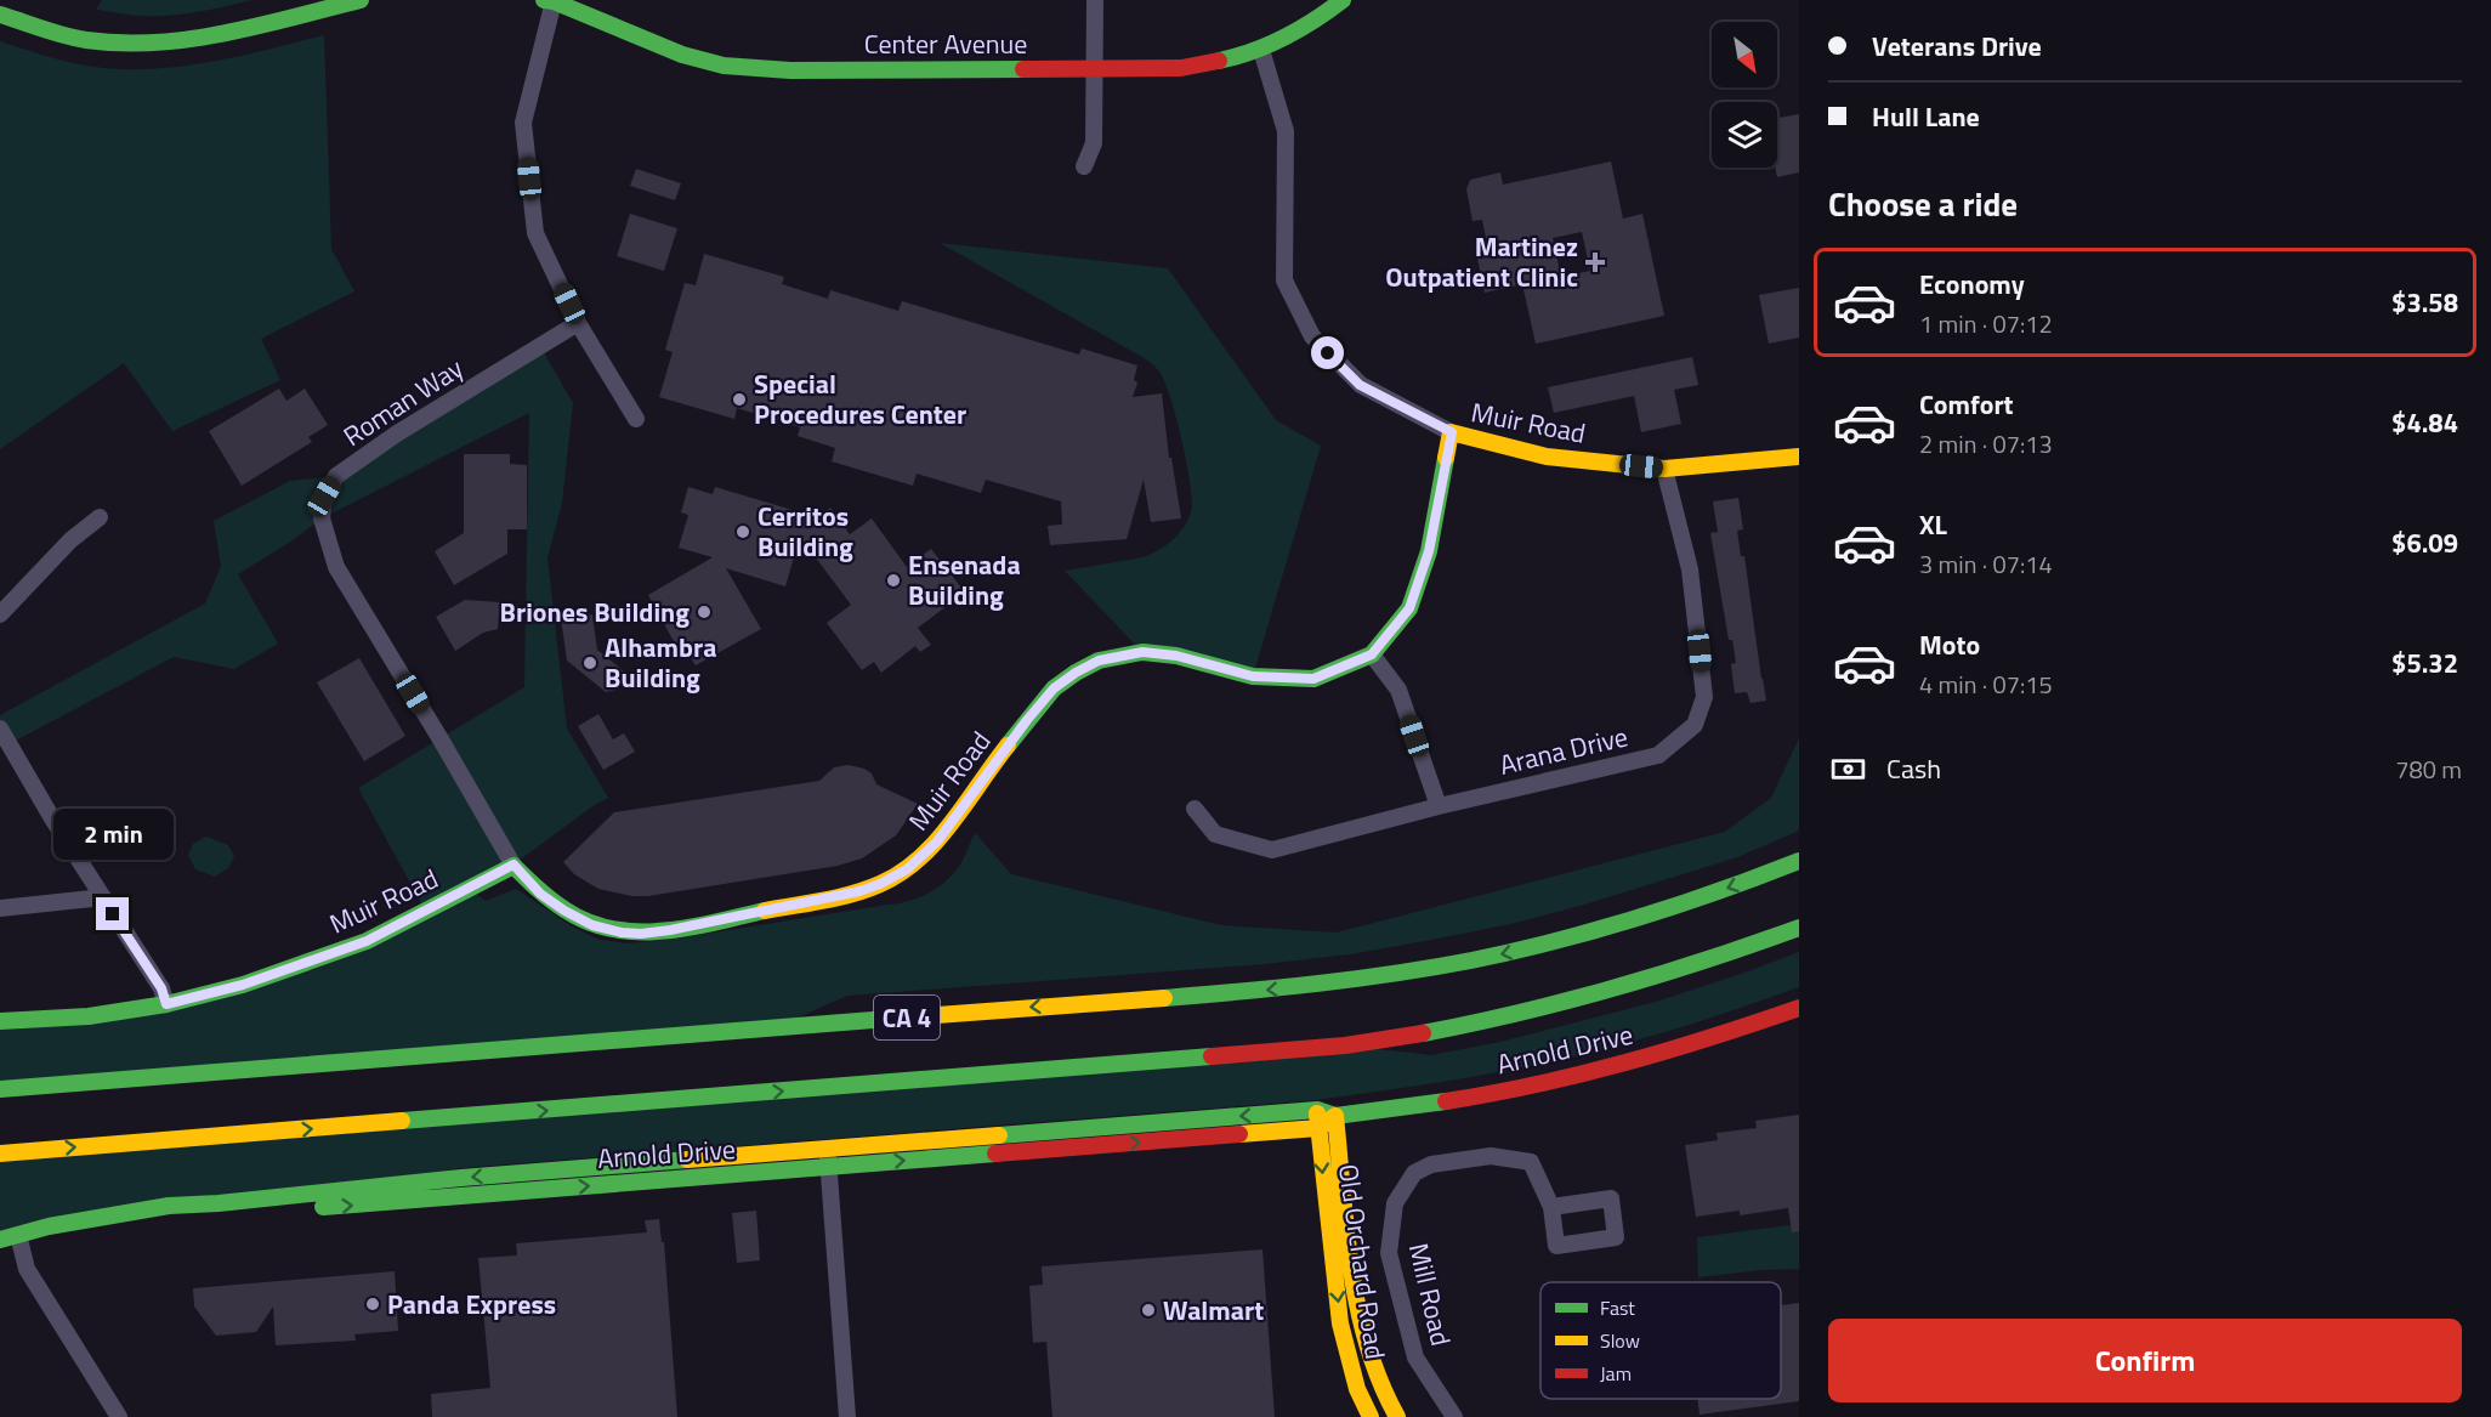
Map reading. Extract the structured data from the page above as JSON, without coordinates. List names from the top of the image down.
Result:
{
  "streets": {
    "main road": [
      "Center Avenue",
      "Muir Road",
      "CA 4",
      "Arnold Drive",
      "Old Orchard Road"
    ],
    "street": ["Roman Way", "Arana Drive", "Mill Road"]
  },
  "crossings": [
    ["Roman Way", "Muir Road"],
    ["Muir Road", "Arana Drive"],
    ["Arnold Drive", "Old Orchard Road"]
  ],
  "places": {
    "health": ["Martinez Outpatient Clinic"],
    "other": [
      "Special Procedures Center",
      "Cerritos Building",
      "Ensenada Building",
      "Briones Building",
      "Alhambra Building",
      "Panda Express",
      "Walmart"
    ]
  },
  "legend": ["Fast", "Slow", "Jam"],
  "north": "bottom right",
  "page": {
    "banner": ["Veterans Drive", "Hull Lane"],
    "heading": "Choose a ride",
    "list": [
      {
        "name": "Economy",
        "note": "1 min · 07:12",
        "value": "$3.58"
      },
      {
        "name": "Comfort",
        "note": "2 min · 07:13",
        "value": "$4.84"
      },
      {
        "name": "XL",
        "note": "3 min · 07:14",
        "value": "$6.09"
      },
      {
        "name": "Moto",
        "note": "4 min · 07:15",
        "value": "$5.32"
      }
    ],
    "pay": ["Cash", "780 m"],
    "bubble": "2 min",
    "buttons": "Confirm"
  }
}
